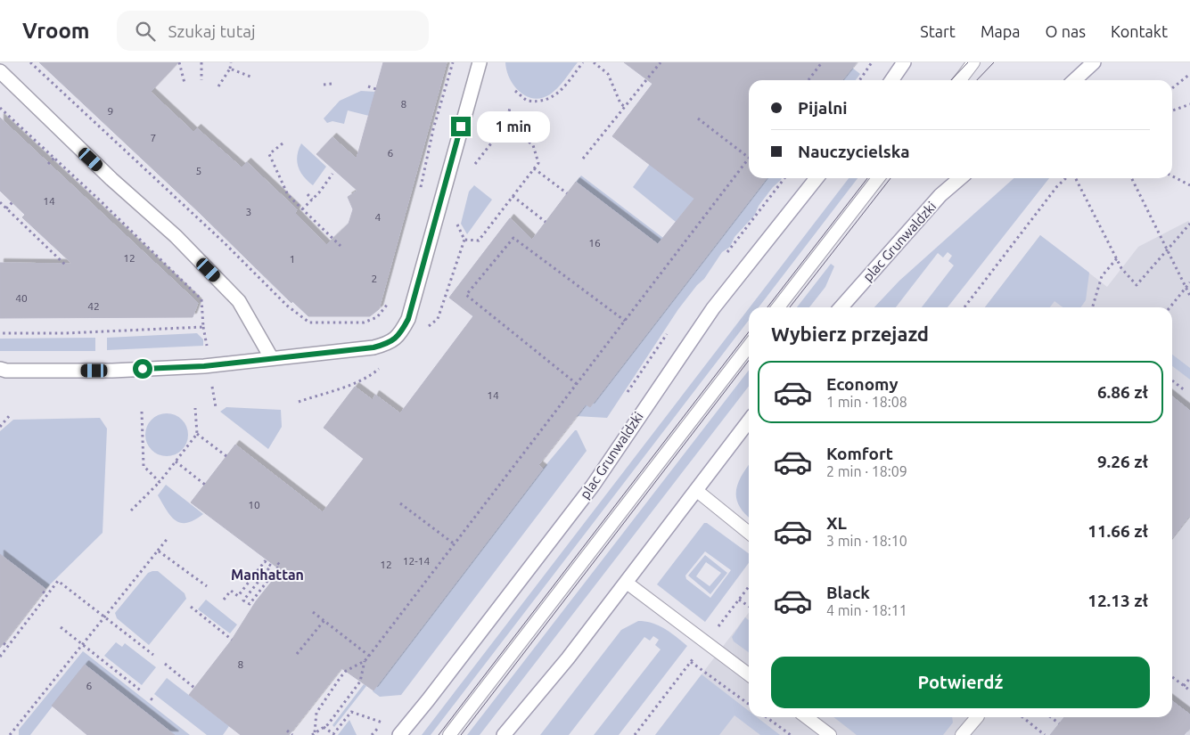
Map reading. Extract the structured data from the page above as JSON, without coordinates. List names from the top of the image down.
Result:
{
  "streets": {
    "main road": ["plac Grunwaldzki"]
  },
  "districts": ["Manhattan"],
  "house_numbers": [
    "8",
    "9",
    "7",
    "6",
    "5",
    "14",
    "3",
    "4",
    "16",
    "12",
    "1",
    "2",
    "40",
    "42",
    "14",
    "10",
    "12-14",
    "12",
    "8",
    "6"
  ],
  "page": {
    "header": "Vroom",
    "search": "Szukaj tutaj",
    "nav": [
      "Start",
      "Mapa",
      "O nas",
      "Kontakt"
    ],
    "banner": ["Pijalni", "Nauczycielska"],
    "bubble": "1 min",
    "heading": "Wybierz przejazd",
    "list": [
      {
        "name": "Economy",
        "note": "1 min · 18:08",
        "value": "6.86 zł"
      },
      {
        "name": "Komfort",
        "note": "2 min · 18:09",
        "value": "9.26 zł"
      },
      {
        "name": "XL",
        "note": "3 min · 18:10",
        "value": "11.66 zł"
      },
      {
        "name": "Black",
        "note": "4 min · 18:11",
        "value": "12.13 zł"
      }
    ],
    "buttons": "Potwierdź"
  }
}
